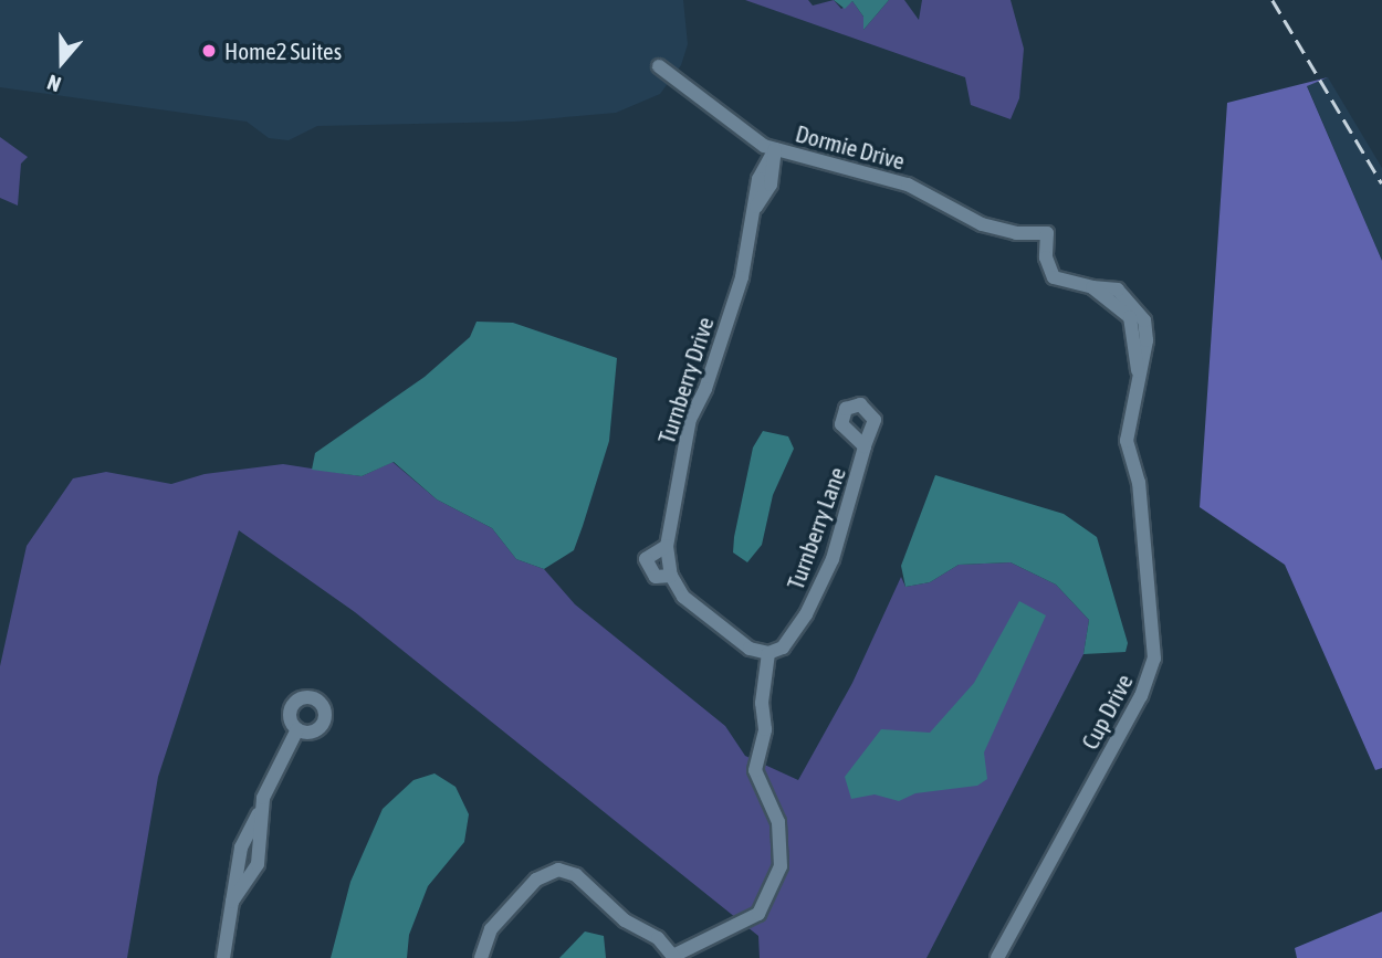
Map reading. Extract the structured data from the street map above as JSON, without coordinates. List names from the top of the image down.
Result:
{
  "streets": {
    "street": [
      "Dormie Drive",
      "Turnberry Drive",
      "Turnberry Lane",
      "Cup Drive"
    ]
  },
  "crossings": [
    ["Dormie Drive", "Turnberry Drive"],
    ["Dormie Drive", "Cup Drive"],
    ["Turnberry Drive", "Turnberry Lane"]
  ],
  "places": ["Home2 Suites"],
  "north": "bottom"
}
